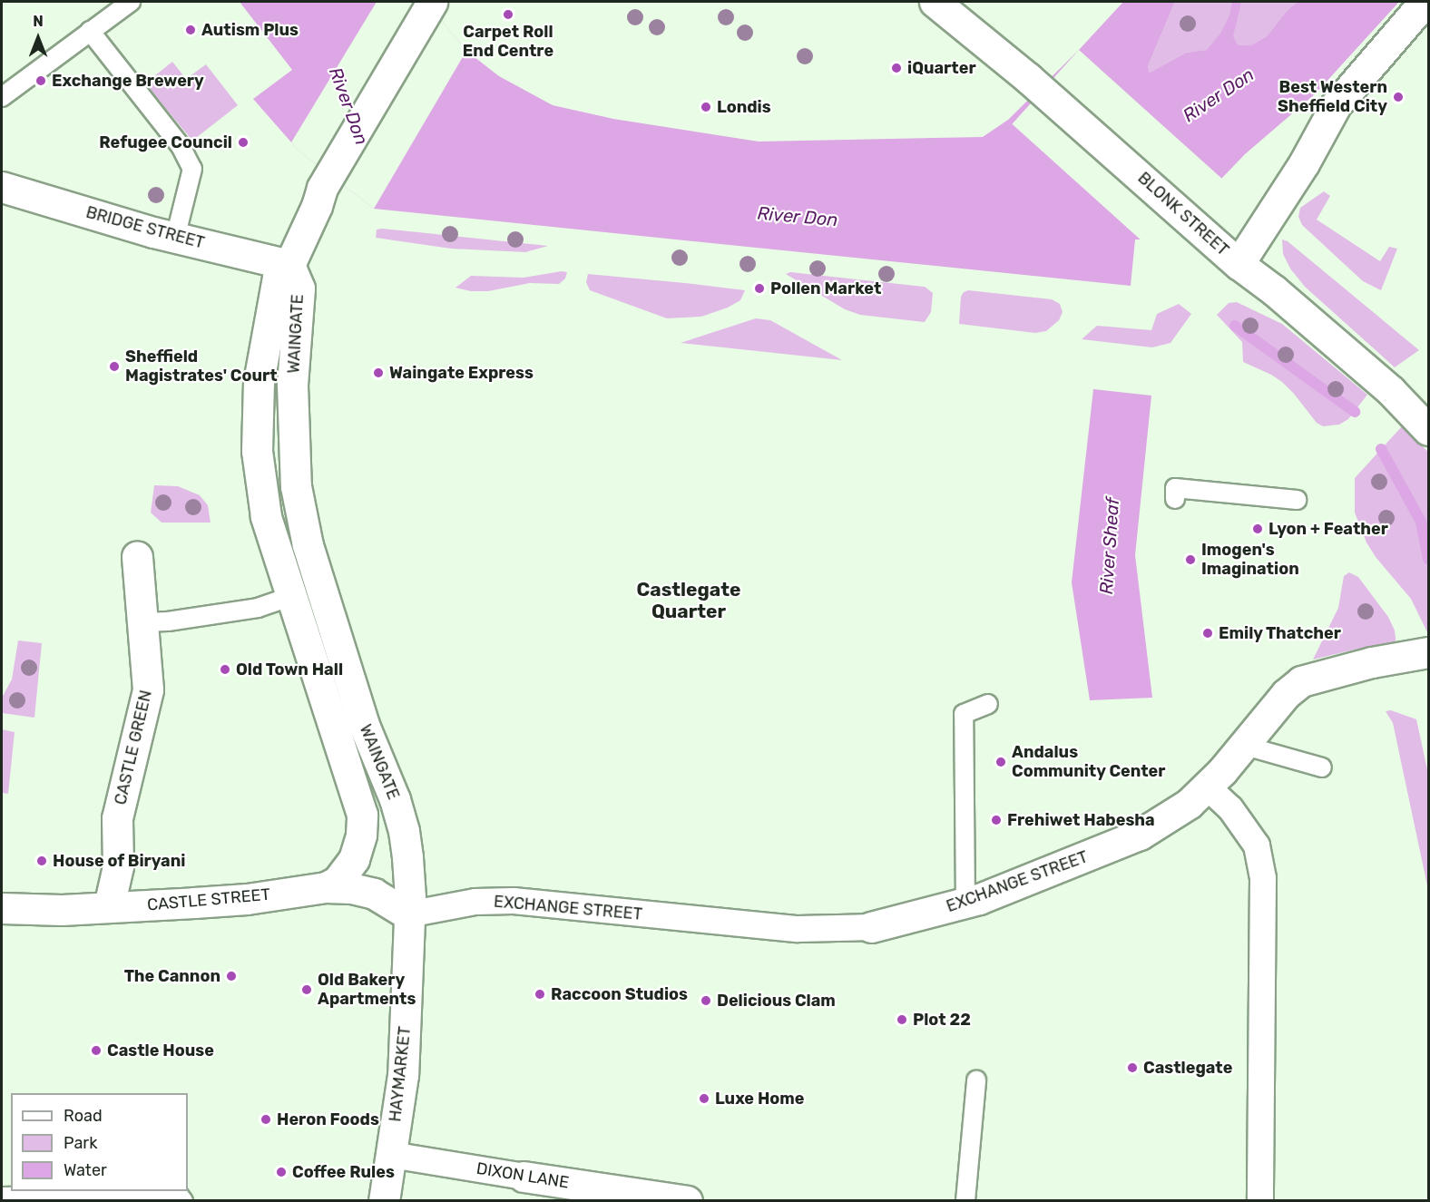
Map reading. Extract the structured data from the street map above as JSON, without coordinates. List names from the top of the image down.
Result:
{
  "streets": {
    "street": [
      "BLONK STREET",
      "BRIDGE STREET",
      "WAINGATE",
      "CASTLE GREEN",
      "EXCHANGE STREET",
      "CASTLE STREET",
      "HAYMARKET",
      "DIXON LANE"
    ]
  },
  "crossings": [
    ["BRIDGE STREET", "WAINGATE"],
    ["WAINGATE", "EXCHANGE STREET"],
    ["WAINGATE", "CASTLE STREET"],
    ["WAINGATE", "HAYMARKET"],
    ["CASTLE GREEN", "CASTLE STREET"],
    ["EXCHANGE STREET", "CASTLE STREET"],
    ["EXCHANGE STREET", "HAYMARKET"],
    ["CASTLE STREET", "HAYMARKET"],
    ["HAYMARKET", "DIXON LANE"]
  ],
  "districts": ["Castlegate Quarter"],
  "water": ["River Don", "River Sheaf"],
  "places": [
    "Carpet Roll End Centre",
    "Autism Plus",
    "iQuarter",
    "Exchange Brewery",
    "Best Western Sheffield City",
    "Londis",
    "Refugee Council",
    "Pollen Market",
    "Sheffield Magistrates' Court",
    "Waingate Express",
    "Lyon + Feather",
    "Imogen's Imagination",
    "Emily Thatcher",
    "Old Town Hall",
    "Andalus Community Center",
    "Frehiwet Habesha",
    "House of Biryani",
    "The Cannon",
    "Old Bakery Apartments",
    "Raccoon Studios",
    "Delicious Clam",
    "Plot 22",
    "Castle House",
    "Castlegate",
    "Luxe Home",
    "Heron Foods",
    "Coffee Rules"
  ],
  "legend": ["Road", "Park", "Water"],
  "north": "top"
}
